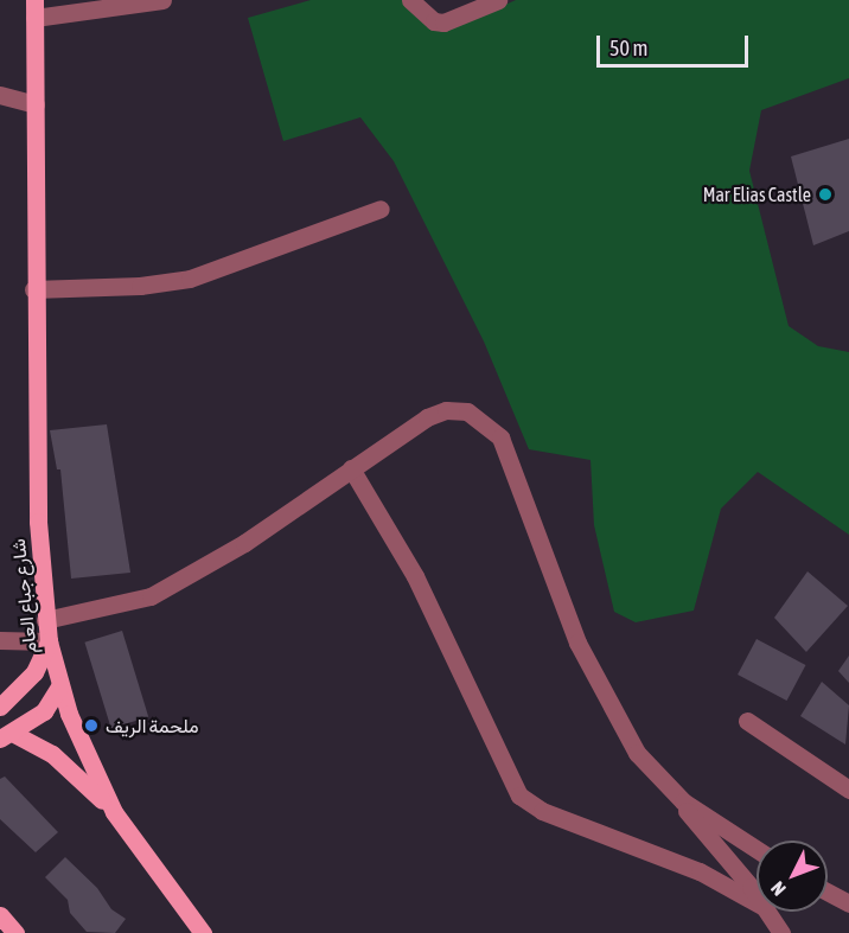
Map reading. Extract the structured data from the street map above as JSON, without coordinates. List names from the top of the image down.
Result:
{
  "streets": {
    "main road": ["شارع جباع العام"]
  },
  "places": ["Mar Elias Castle", "ملحمة الريف"],
  "scale_bar": "50 m",
  "north": "bottom left"
}
